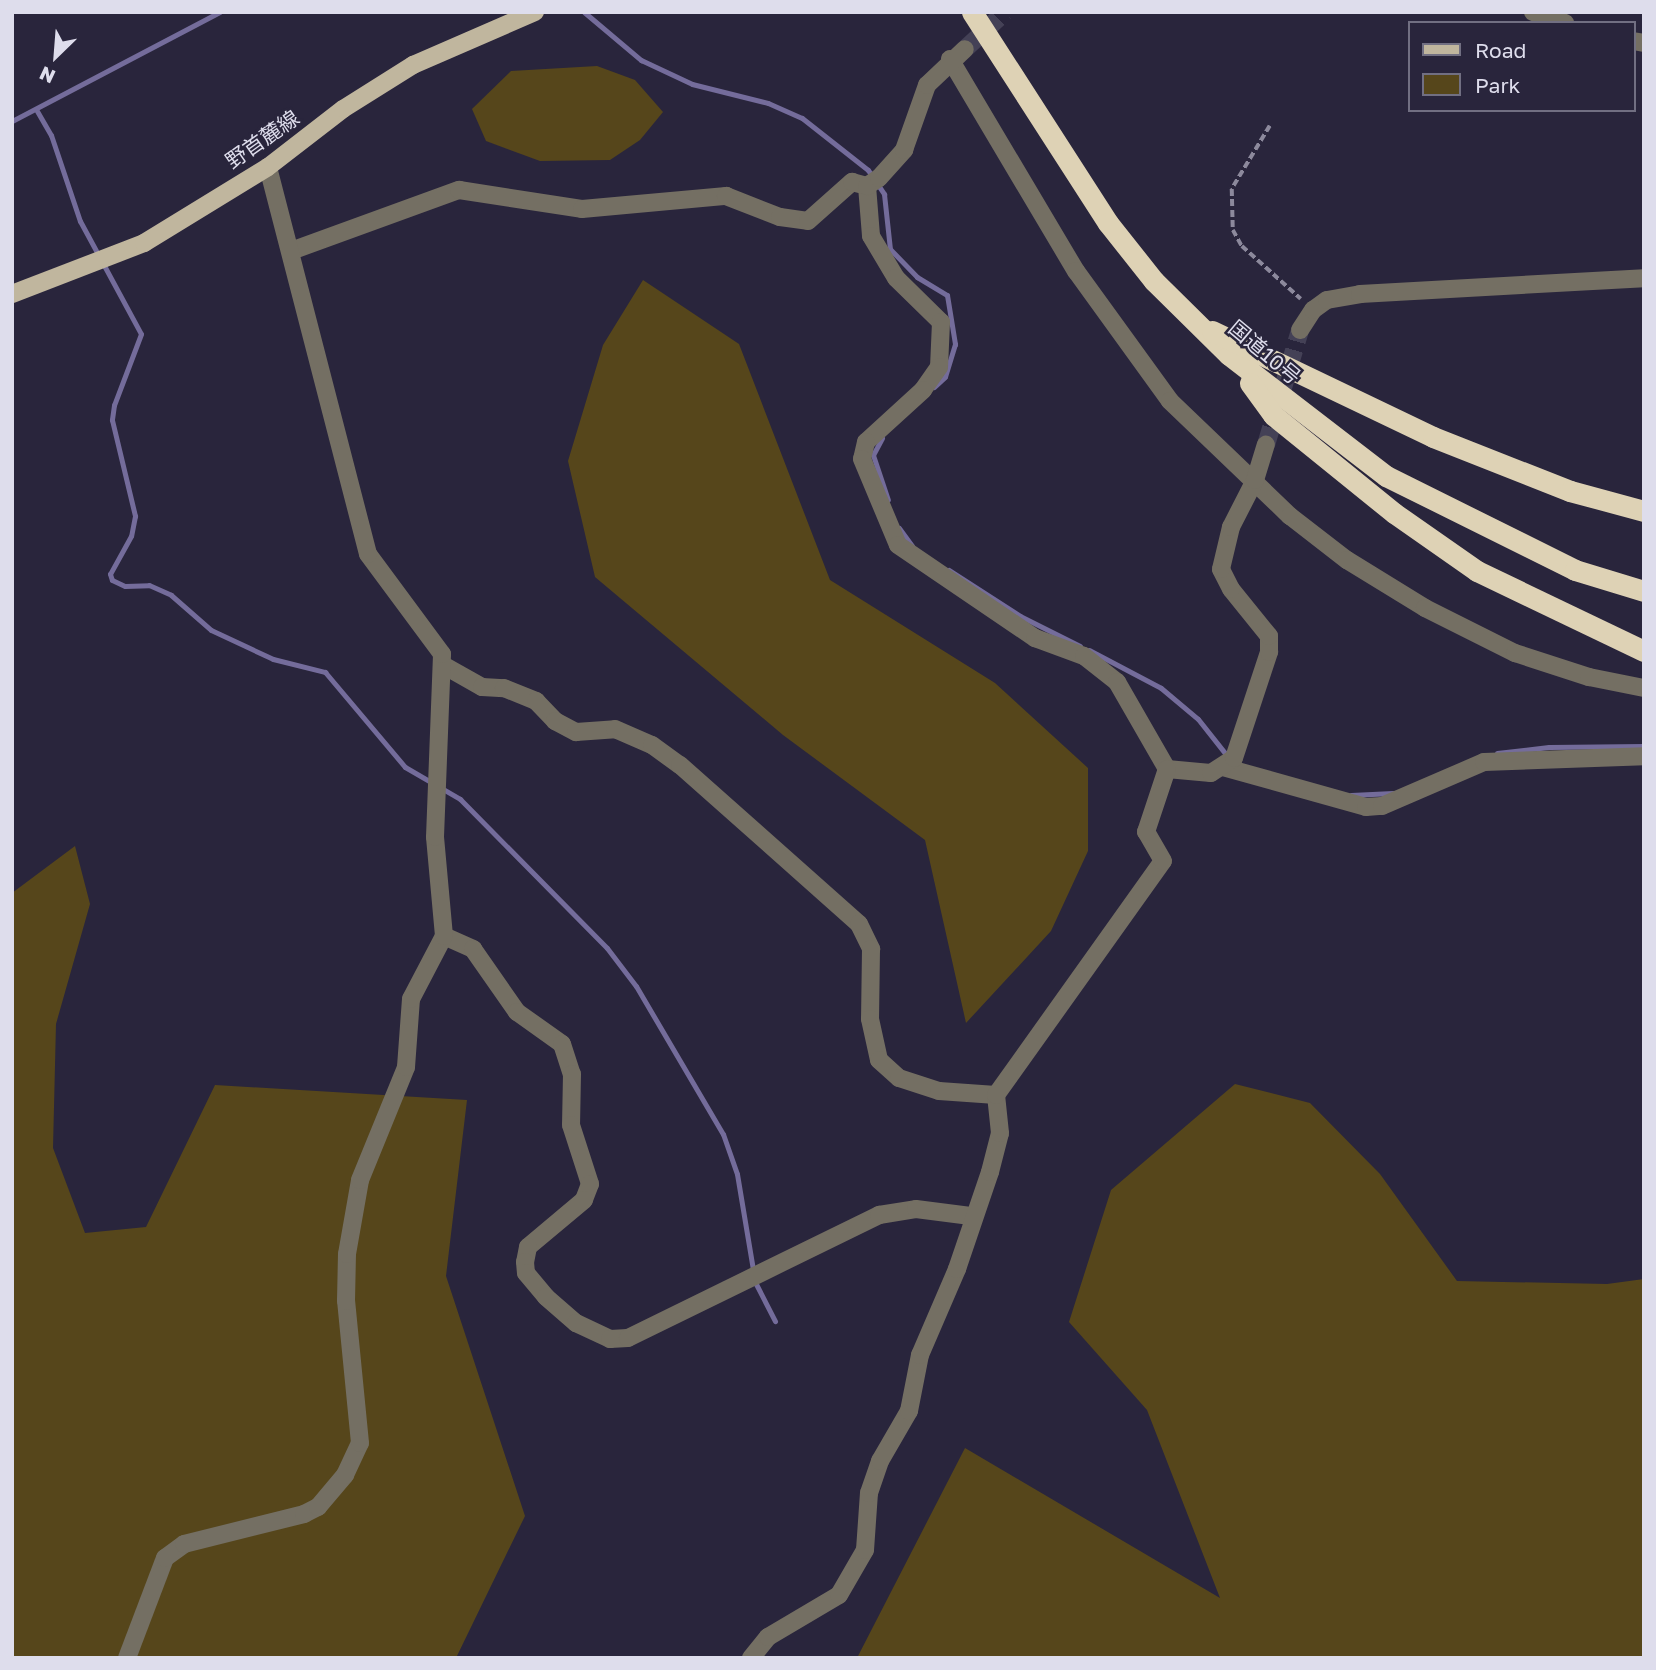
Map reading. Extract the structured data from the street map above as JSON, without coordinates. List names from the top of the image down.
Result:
{
  "streets": {
    "highway": ["国道10号"],
    "main road": ["野首麓線"]
  },
  "legend": ["Road", "Park"],
  "north": "bottom left"
}
